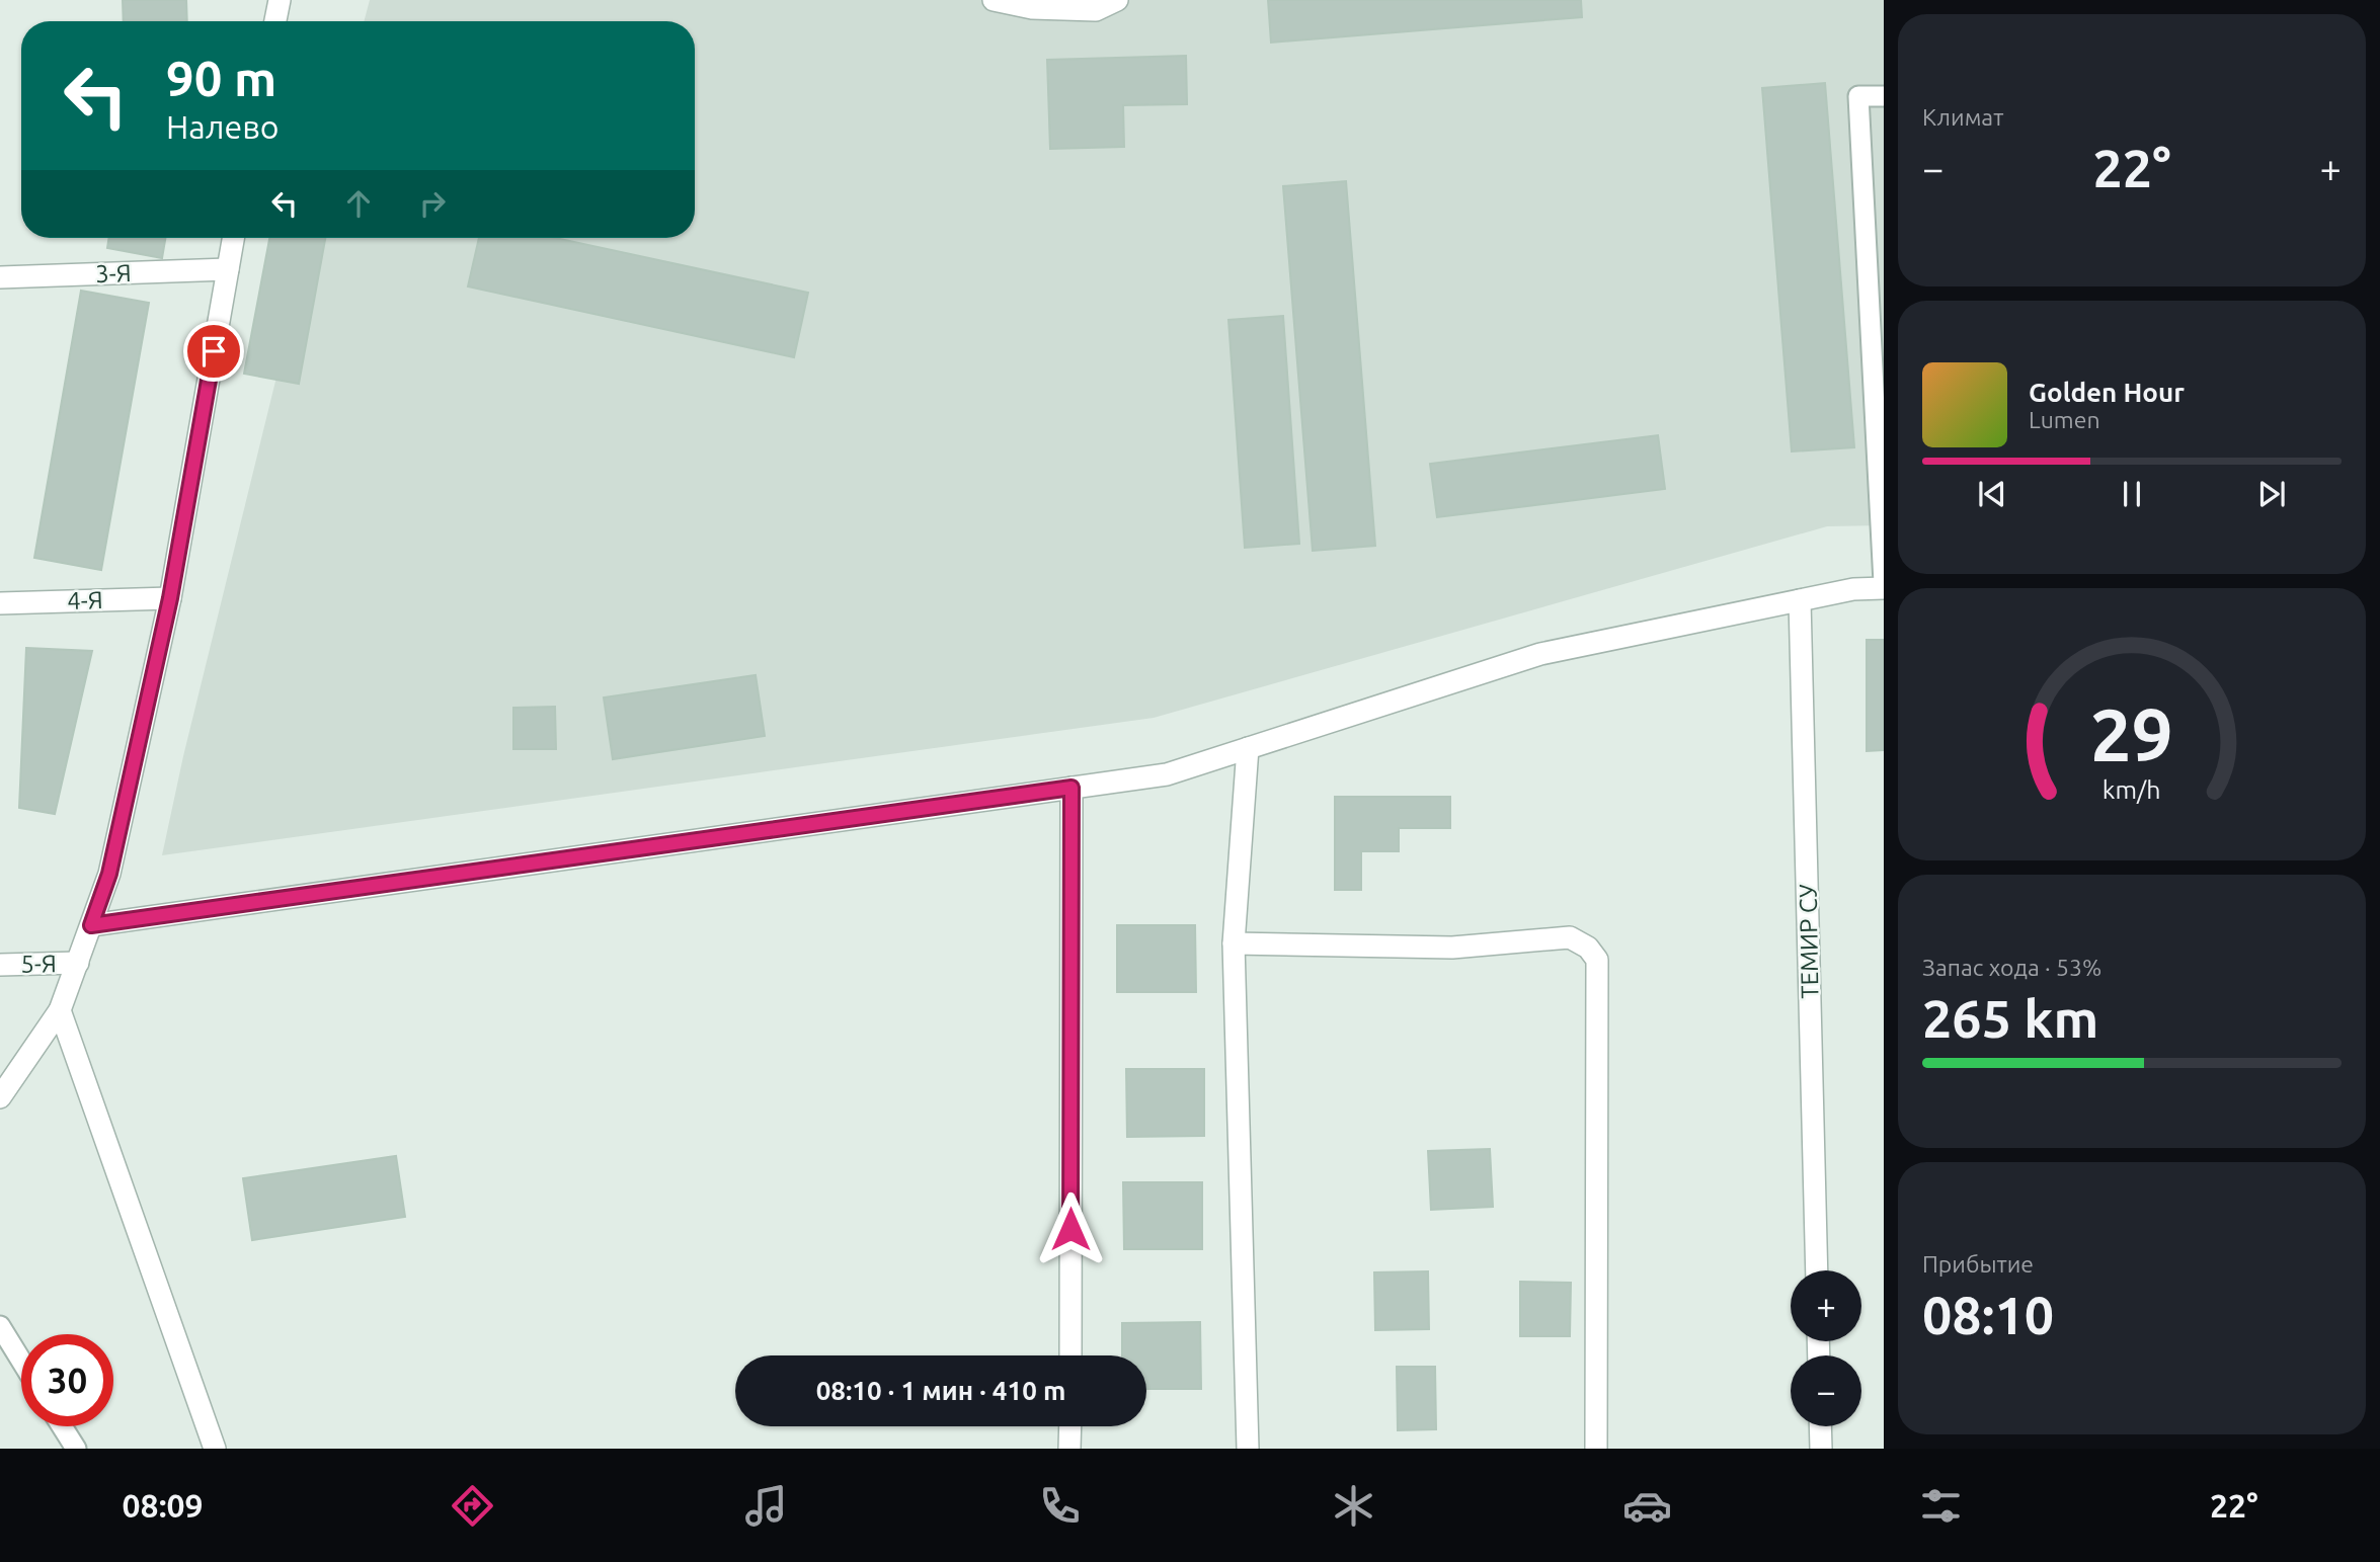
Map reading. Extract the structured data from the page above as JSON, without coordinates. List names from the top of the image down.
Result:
{
  "streets": {
    "street": [
      "3-Я",
      "4-Я",
      "ТЕМИР СУ",
      "5-Я"
    ]
  },
  "page": {
    "tile": [
      "Климат",
      ["Запас хода · 53%", "265 km"],
      ["Прибытие", "08:10"]
    ],
    "turn": ["90 m", "Налево"],
    "heat": ["−", "22°", "+"],
    "song": ["Golden Hour", "Lumen"],
    "map_buttons": ["+", "−"],
    "limit": "30",
    "trip": "08:10 · 1 мин · 410 m",
    "tabs": ["08:09", "22°"],
    "gauge": ["29", "km/h"]
  }
}
